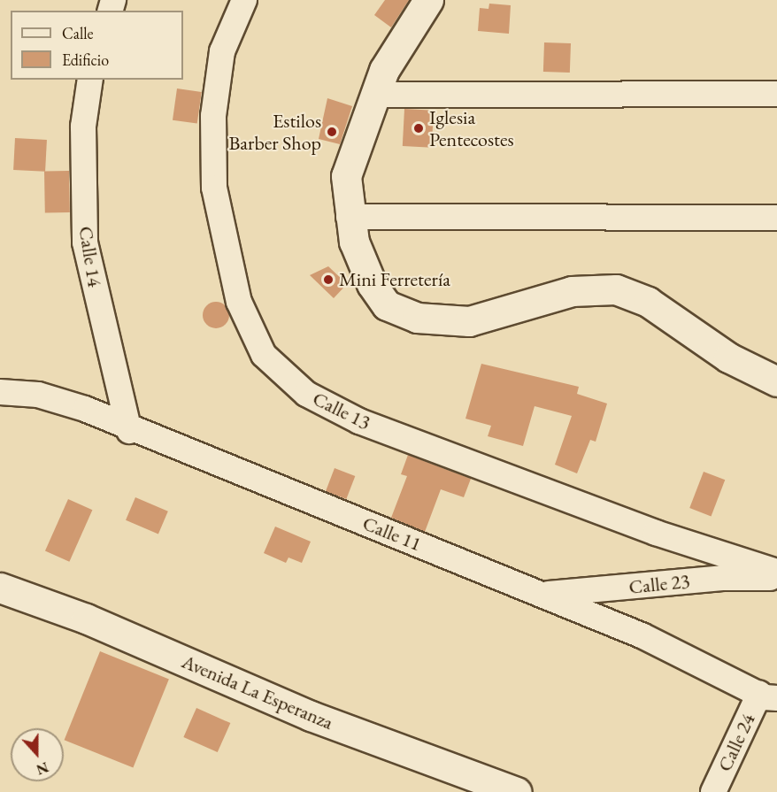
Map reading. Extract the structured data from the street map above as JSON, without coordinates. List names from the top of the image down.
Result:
{
  "streets": {
    "main road": ["Avenida La Esperanza"],
    "street": [
      "Calle 14",
      "Calle 13",
      "Calle 11",
      "Calle 23",
      "Calle 24"
    ]
  },
  "crossings": [
    ["Calle 14", "Calle 11"],
    ["Calle 11", "Calle 23"],
    ["Calle 11", "Calle 24"]
  ],
  "places": ["Iglesia Pentecostes", "Estilos Barber Shop", "Mini Ferretería"],
  "legend": ["Calle", "Edificio"],
  "north": "bottom"
}
